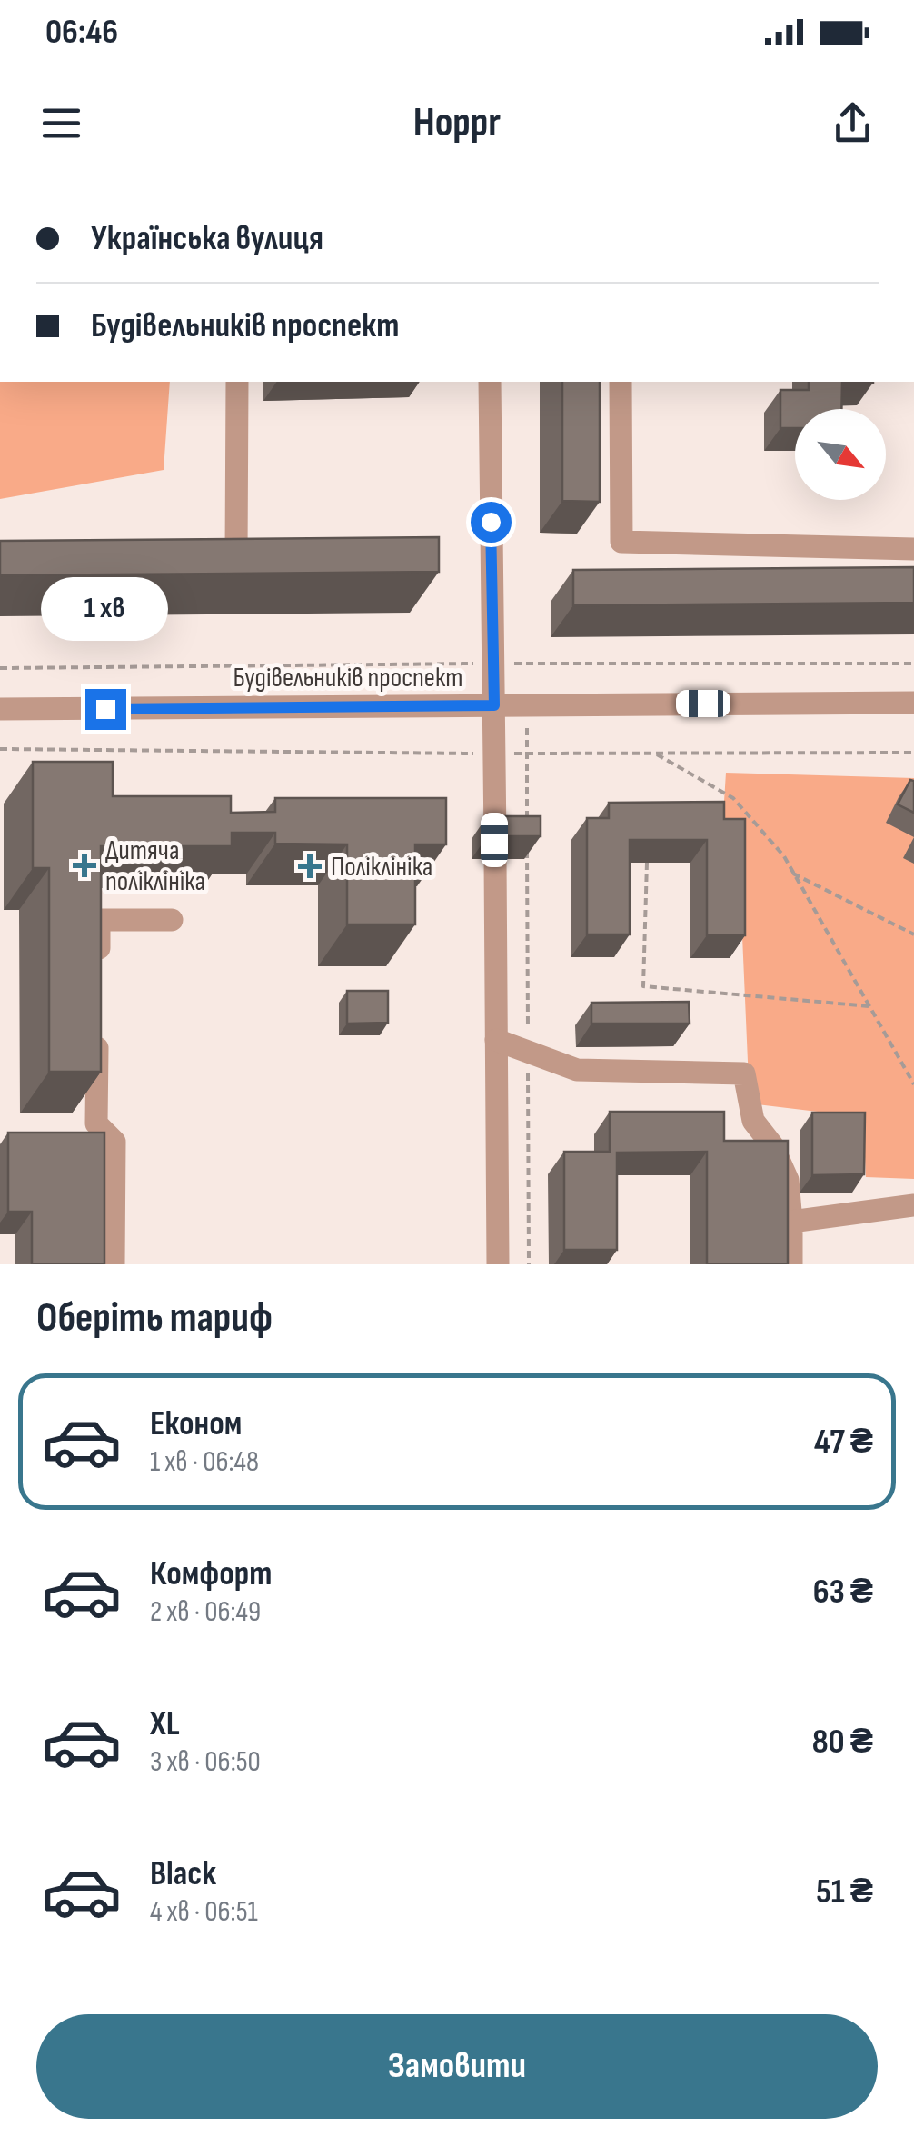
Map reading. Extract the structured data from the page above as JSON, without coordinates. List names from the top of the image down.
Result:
{
  "streets": {
    "street": ["Будівельників проспект"]
  },
  "places": {
    "health": ["Дитяча поліклініка", "Поліклініка"]
  },
  "north": "bottom right",
  "page": {
    "status": "06:46",
    "header": "Hoppr",
    "banner": ["Українська вулиця", "Будівельників проспект"],
    "bubble": "1 хв",
    "heading": "Оберіть тариф",
    "list": [
      {
        "name": "Економ",
        "note": "1 хв · 06:48",
        "value": "47 ₴"
      },
      {
        "name": "Комфорт",
        "note": "2 хв · 06:49",
        "value": "63 ₴"
      },
      {
        "name": "XL",
        "note": "3 хв · 06:50",
        "value": "80 ₴"
      },
      {
        "name": "Black",
        "note": "4 хв · 06:51",
        "value": "51 ₴"
      }
    ],
    "buttons": "Замовити"
  }
}
